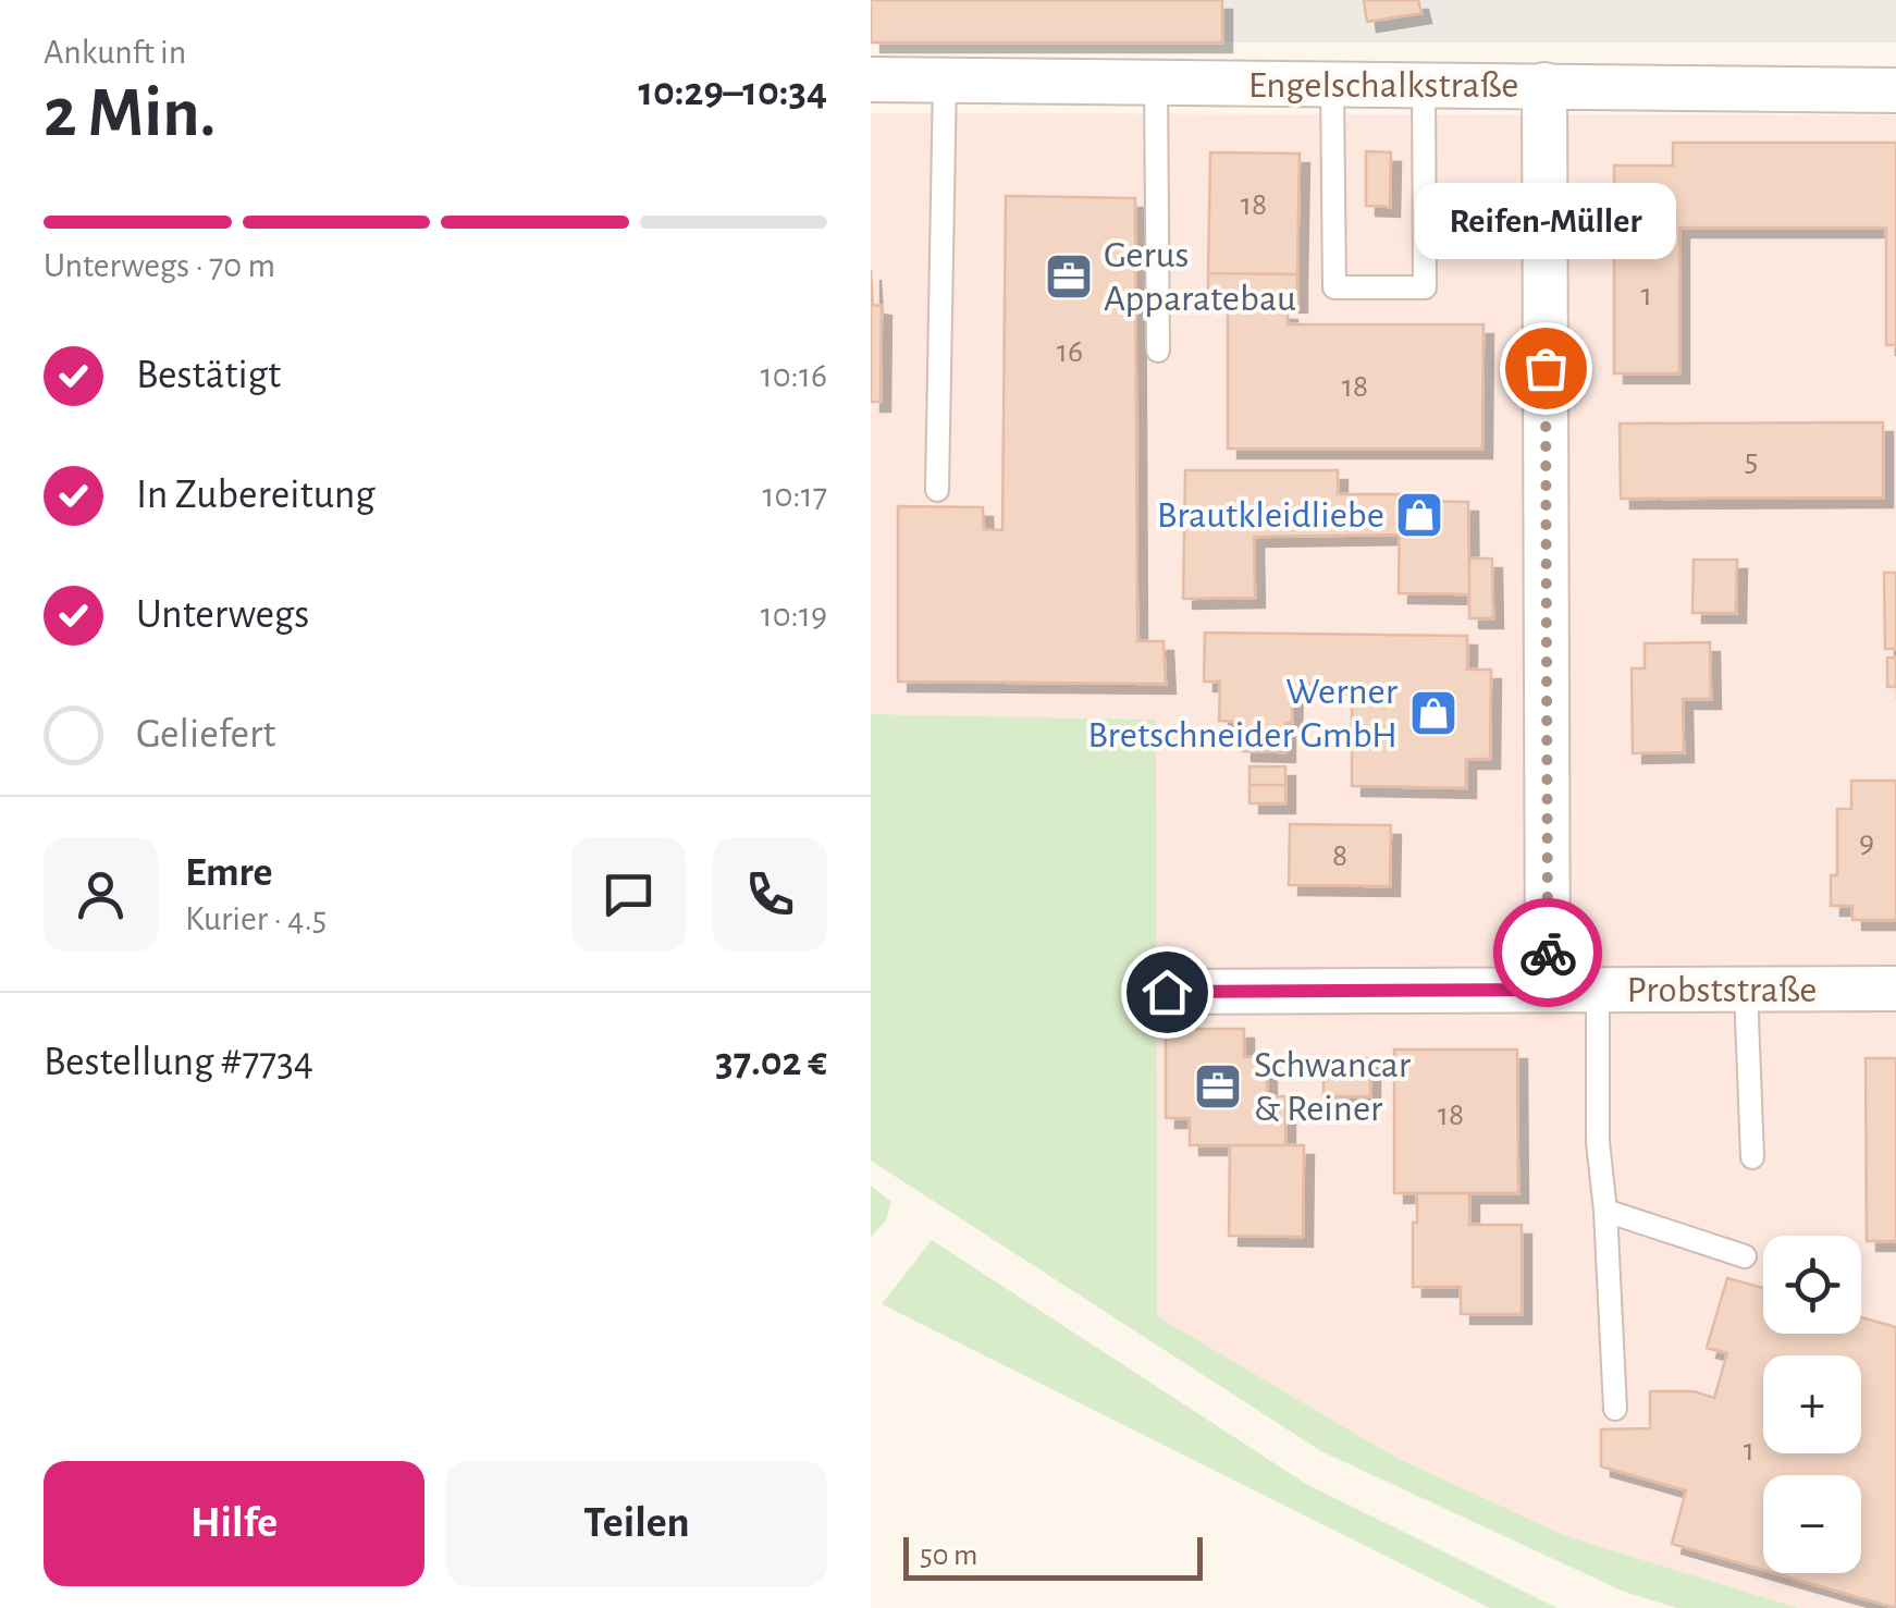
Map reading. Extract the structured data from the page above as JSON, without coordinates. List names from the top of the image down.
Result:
{
  "streets": {
    "street": ["Engelschalkstraße", "Probststraße"]
  },
  "places": {
    "office": ["Gerus Apparatebau", "Schwancar & Reiner"],
    "other": ["Reifen-Müller"],
    "shop": ["Brautkleidliebe", "Werner Bretschneider GmbH"]
  },
  "house_numbers": [
    "18",
    "1",
    "16",
    "18",
    "5",
    "9",
    "8",
    "18",
    "1"
  ],
  "scale_bar": "50 m",
  "page": {
    "heading": ["2 Min.", "Ankunft in", "10:29–10:34"],
    "panel": [
      "Emre",
      "Kurier · 4.5",
      "Bestellung #7734",
      "37.02 €"
    ],
    "bubble": "Reifen-Müller",
    "bar": "Unterwegs · 70 m",
    "list": [
      ["Bestätigt", "10:16"],
      ["In Zubereitung", "10:17"],
      ["Unterwegs", "10:19"],
      "Geliefert"
    ],
    "map_buttons": ["+", "−"],
    "buttons": ["Hilfe", "Teilen"],
    "scale": "50 m"
  }
}
